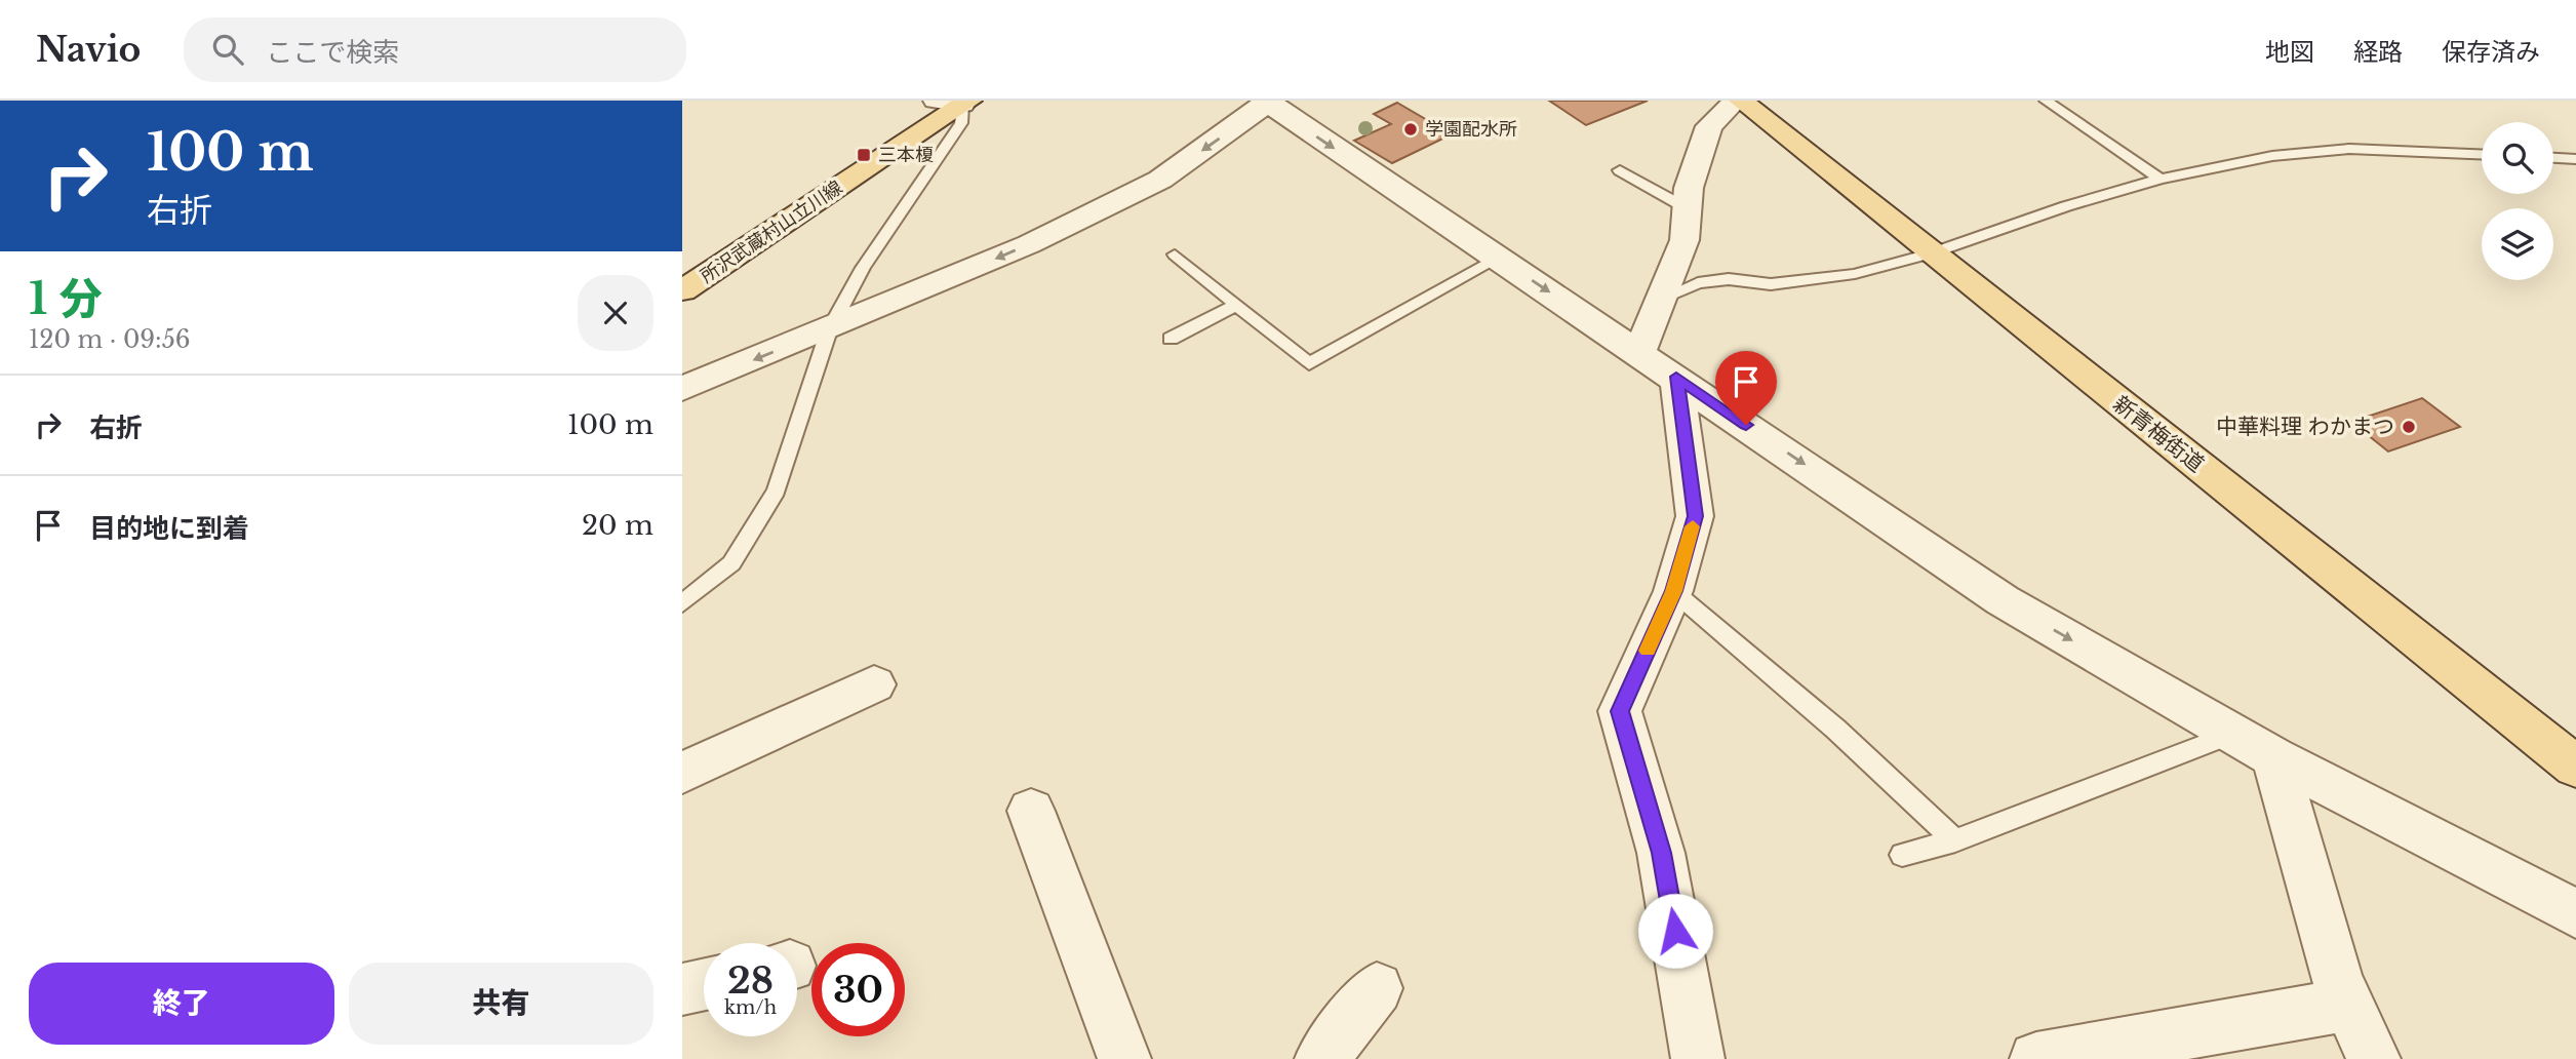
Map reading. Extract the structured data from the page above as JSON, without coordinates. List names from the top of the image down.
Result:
{
  "streets": {
    "main road": ["所沢武蔵村山立川線", "新青梅街道"]
  },
  "places": {
    "other": ["学園配水所", "中華料理 わかまつ"],
    "transit": ["三本榎"]
  },
  "page": {
    "header": "Navio",
    "search": "ここで検索",
    "nav": ["地図", "経路", "保存済み"],
    "turn": ["100 m", "右折"],
    "heading": ["1 分", "120 m · 09:56"],
    "list": [
      {
        "name": "右折",
        "value": "100 m"
      },
      {
        "name": "目的地に到着",
        "value": "20 m"
      }
    ],
    "speed": "28 km/h",
    "limit": "30",
    "buttons": ["終了", "共有"]
  }
}
